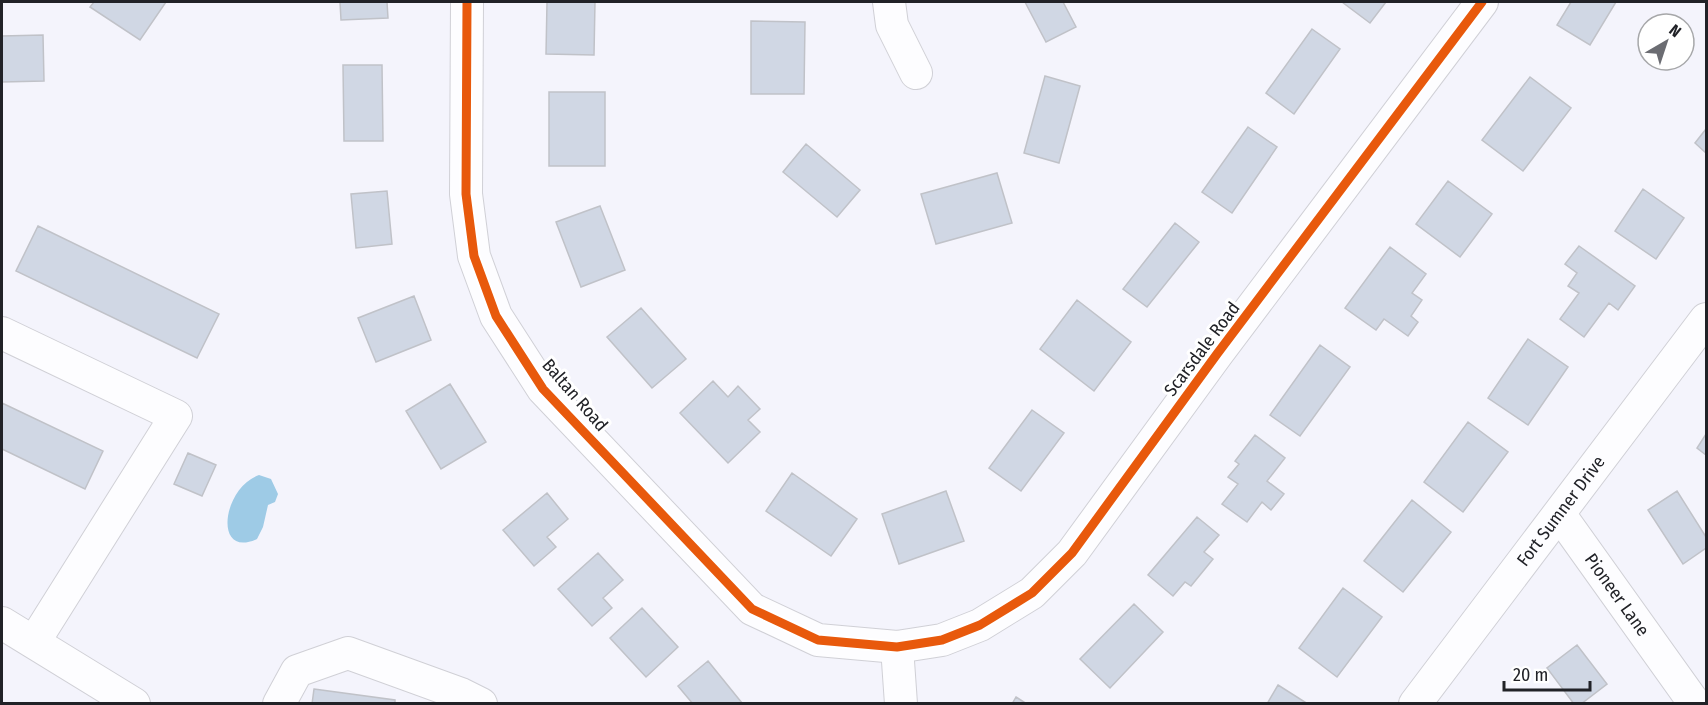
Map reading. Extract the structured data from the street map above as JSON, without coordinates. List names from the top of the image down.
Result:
{
  "streets": {
    "street": [
      "Scarsdale Road",
      "Baltan Road",
      "Fort Sumner Drive",
      "Pioneer Lane"
    ]
  },
  "crossings": [
    ["Scarsdale Road", "Baltan Road"],
    ["Fort Sumner Drive", "Pioneer Lane"]
  ],
  "scale_bar": "20 m",
  "north": "top right"
}
